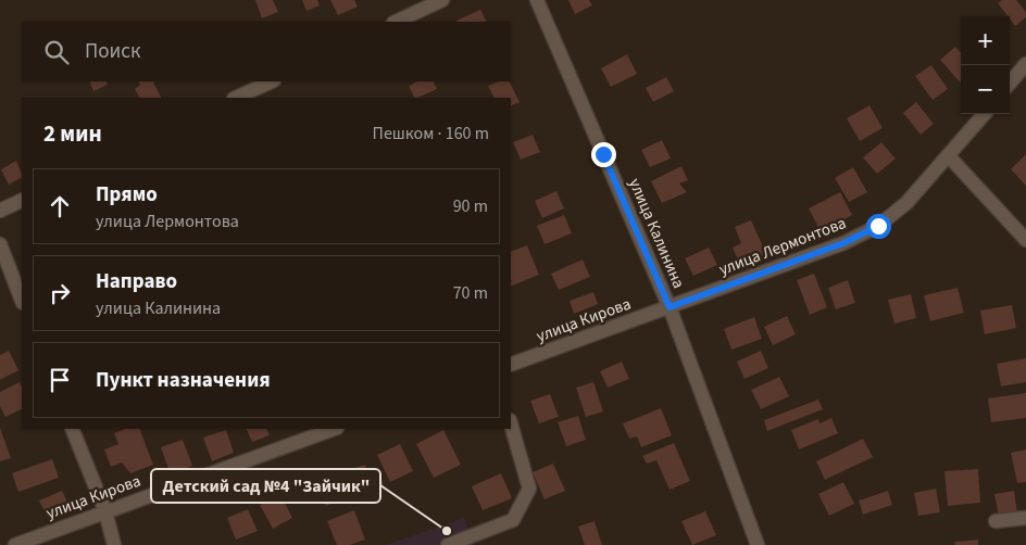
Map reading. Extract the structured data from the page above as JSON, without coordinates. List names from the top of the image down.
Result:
{
  "streets": {
    "street": ["улица Калинина", "улица Лермонтова", "улица Кирова"]
  },
  "crossings": [
    ["улица Калинина", "улица Лермонтова"],
    ["улица Калинина", "улица Кирова"],
    ["улица Лермонтова", "улица Кирова"]
  ],
  "places": ["Детский сад №4 \"Зайчик\""],
  "page": {
    "map_buttons": ["+", "−"],
    "search": "Поиск",
    "heading": ["2 мин", "Пешком · 160 m"],
    "list": [
      ["Прямо", "улица Лермонтова", "90 m"],
      ["Направо", "улица Калинина", "70 m"],
      "Пункт назначения"
    ]
  }
}
